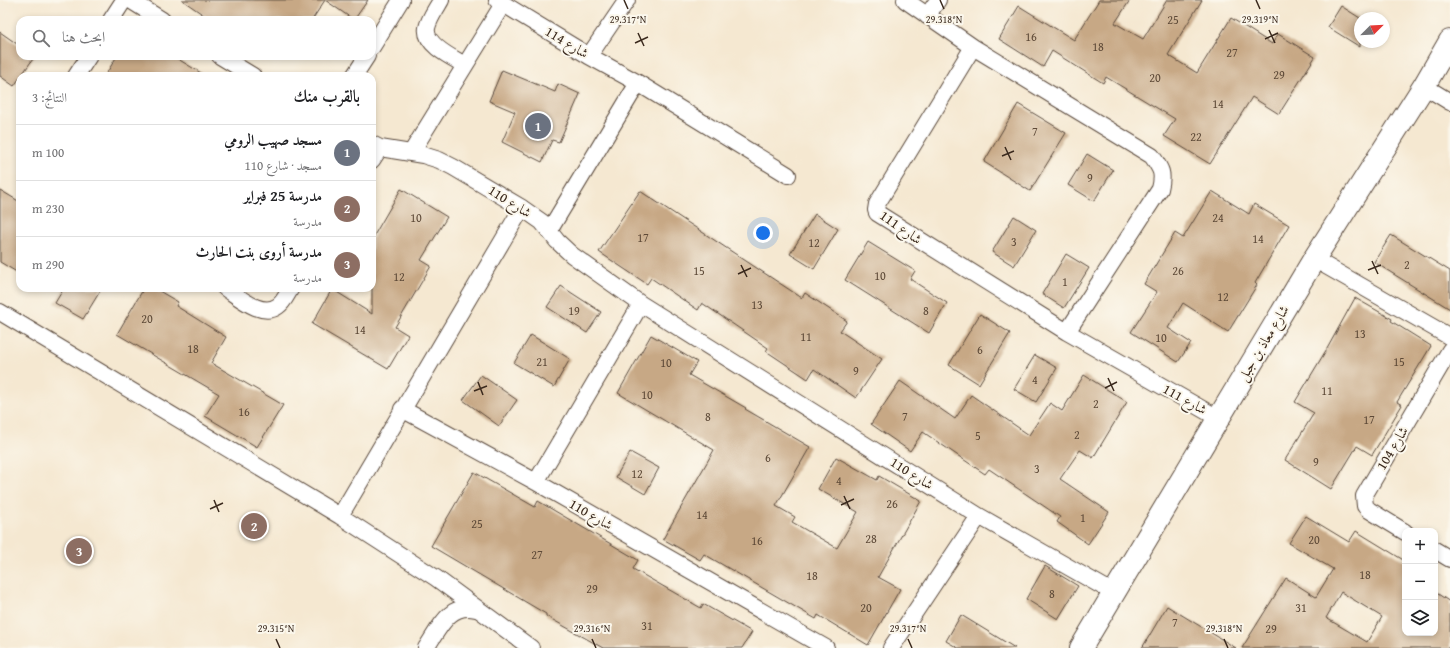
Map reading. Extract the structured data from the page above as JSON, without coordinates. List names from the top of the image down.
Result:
{
  "streets": {
    "street": [
      "شارع 114",
      "شارع 110",
      "شارع 111",
      "شارع معاذ بن جبل",
      "شارع 104"
    ]
  },
  "crossings": [
    ["شارع 110", "شارع معاذ بن جبل"],
    ["شارع 111", "شارع معاذ بن جبل"]
  ],
  "house_numbers": [
    "25",
    "16",
    "18",
    "27",
    "29",
    "20",
    "14",
    "7",
    "22",
    "9",
    "10",
    "24",
    "17",
    "14",
    "3",
    "12",
    "2",
    "15",
    "26",
    "10",
    "12",
    "1",
    "12",
    "13",
    "19",
    "8",
    "20",
    "14",
    "13",
    "11",
    "10",
    "18",
    "6",
    "21",
    "15",
    "10",
    "9",
    "4",
    "11",
    "10",
    "2",
    "16",
    "8",
    "7",
    "17",
    "2",
    "5",
    "6",
    "9",
    "3",
    "12",
    "4",
    "26",
    "14",
    "1",
    "25",
    "28",
    "20",
    "16",
    "27",
    "18",
    "18",
    "29",
    "8",
    "20",
    "31",
    "7",
    "31",
    "29"
  ],
  "north": "top right",
  "page": {
    "search": "ابحث هنا",
    "heading": ["بالقرب منك", "النتائج: 3"],
    "pins": ["1", "2", "3"],
    "list": [
      {
        "mark": "1",
        "name": "مسجد صهيب الرومي",
        "note": "مسجد · شارع 110",
        "value": "100 m"
      },
      {
        "mark": "2",
        "name": "مدرسة 25 فبراير",
        "note": "مدرسة",
        "value": "230 m"
      },
      {
        "mark": "3",
        "name": "مدرسة أروى بنت الحارث",
        "note": "مدرسة",
        "value": "290 m"
      }
    ],
    "map_buttons": ["+", "−"]
  },
  "coordinates": [
    "29.318°N",
    "29.317°N",
    "29.319°N",
    "29.315°N",
    "29.316°N"
  ]
}
